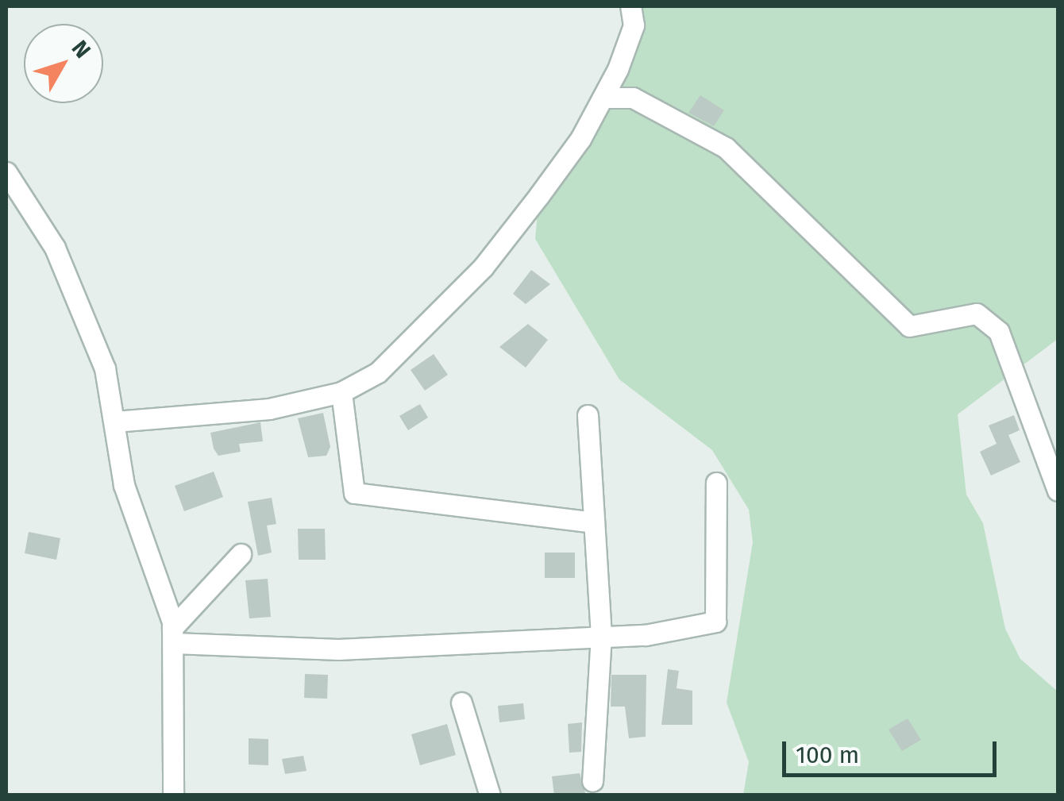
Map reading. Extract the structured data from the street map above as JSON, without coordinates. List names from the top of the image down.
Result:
{
  "scale_bar": "100 m",
  "north": "top right"
}
